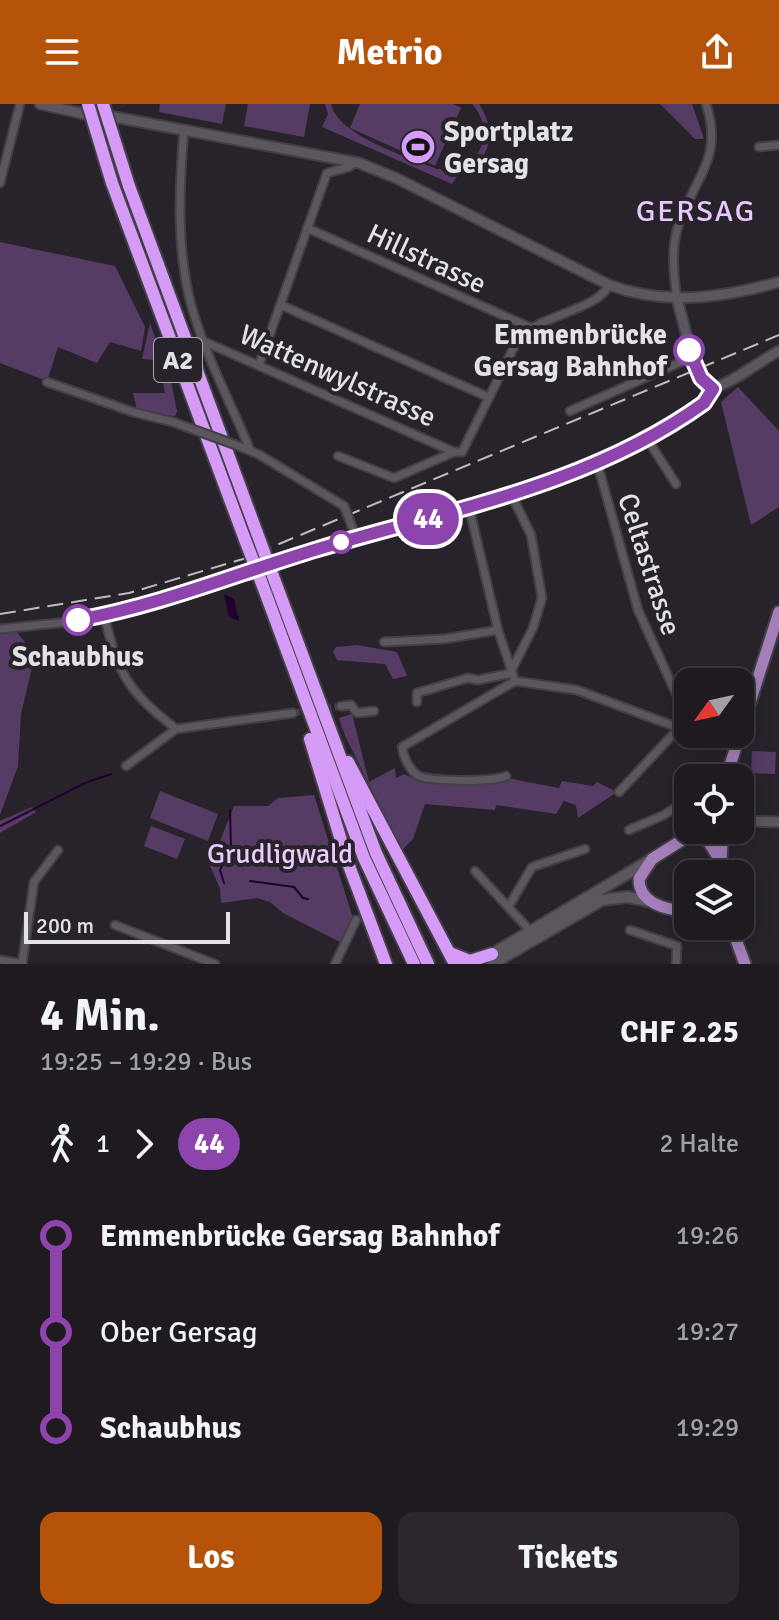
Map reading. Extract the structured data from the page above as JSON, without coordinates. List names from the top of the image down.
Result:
{
  "streets": {
    "highway": ["A2"],
    "street": ["Hillstrasse", "Wattenwylstrasse", "Celtastrasse"]
  },
  "districts": ["GERSAG"],
  "parks": ["Grudligwald"],
  "places": {
    "sports": ["Sportplatz Gersag"],
    "other": ["Emmenbrücke Gersag Bahnhof", "Schaubhus"]
  },
  "lines": ["bus line 44"],
  "scale_bar": "200 m",
  "north": "bottom left",
  "page": {
    "header": "Metrio",
    "on_map": "44",
    "scale": "200 m",
    "heading": ["4 Min.", "19:25 – 19:29 · Bus", "CHF 2.25"],
    "legs": ["1", "44", "2 Halte"],
    "list": [
      {
        "name": "Emmenbrücke Gersag Bahnhof",
        "value": "19:26"
      },
      {
        "name": "Ober Gersag",
        "value": "19:27"
      },
      {
        "name": "Schaubhus",
        "value": "19:29"
      }
    ],
    "buttons": ["Los", "Tickets"]
  }
}
